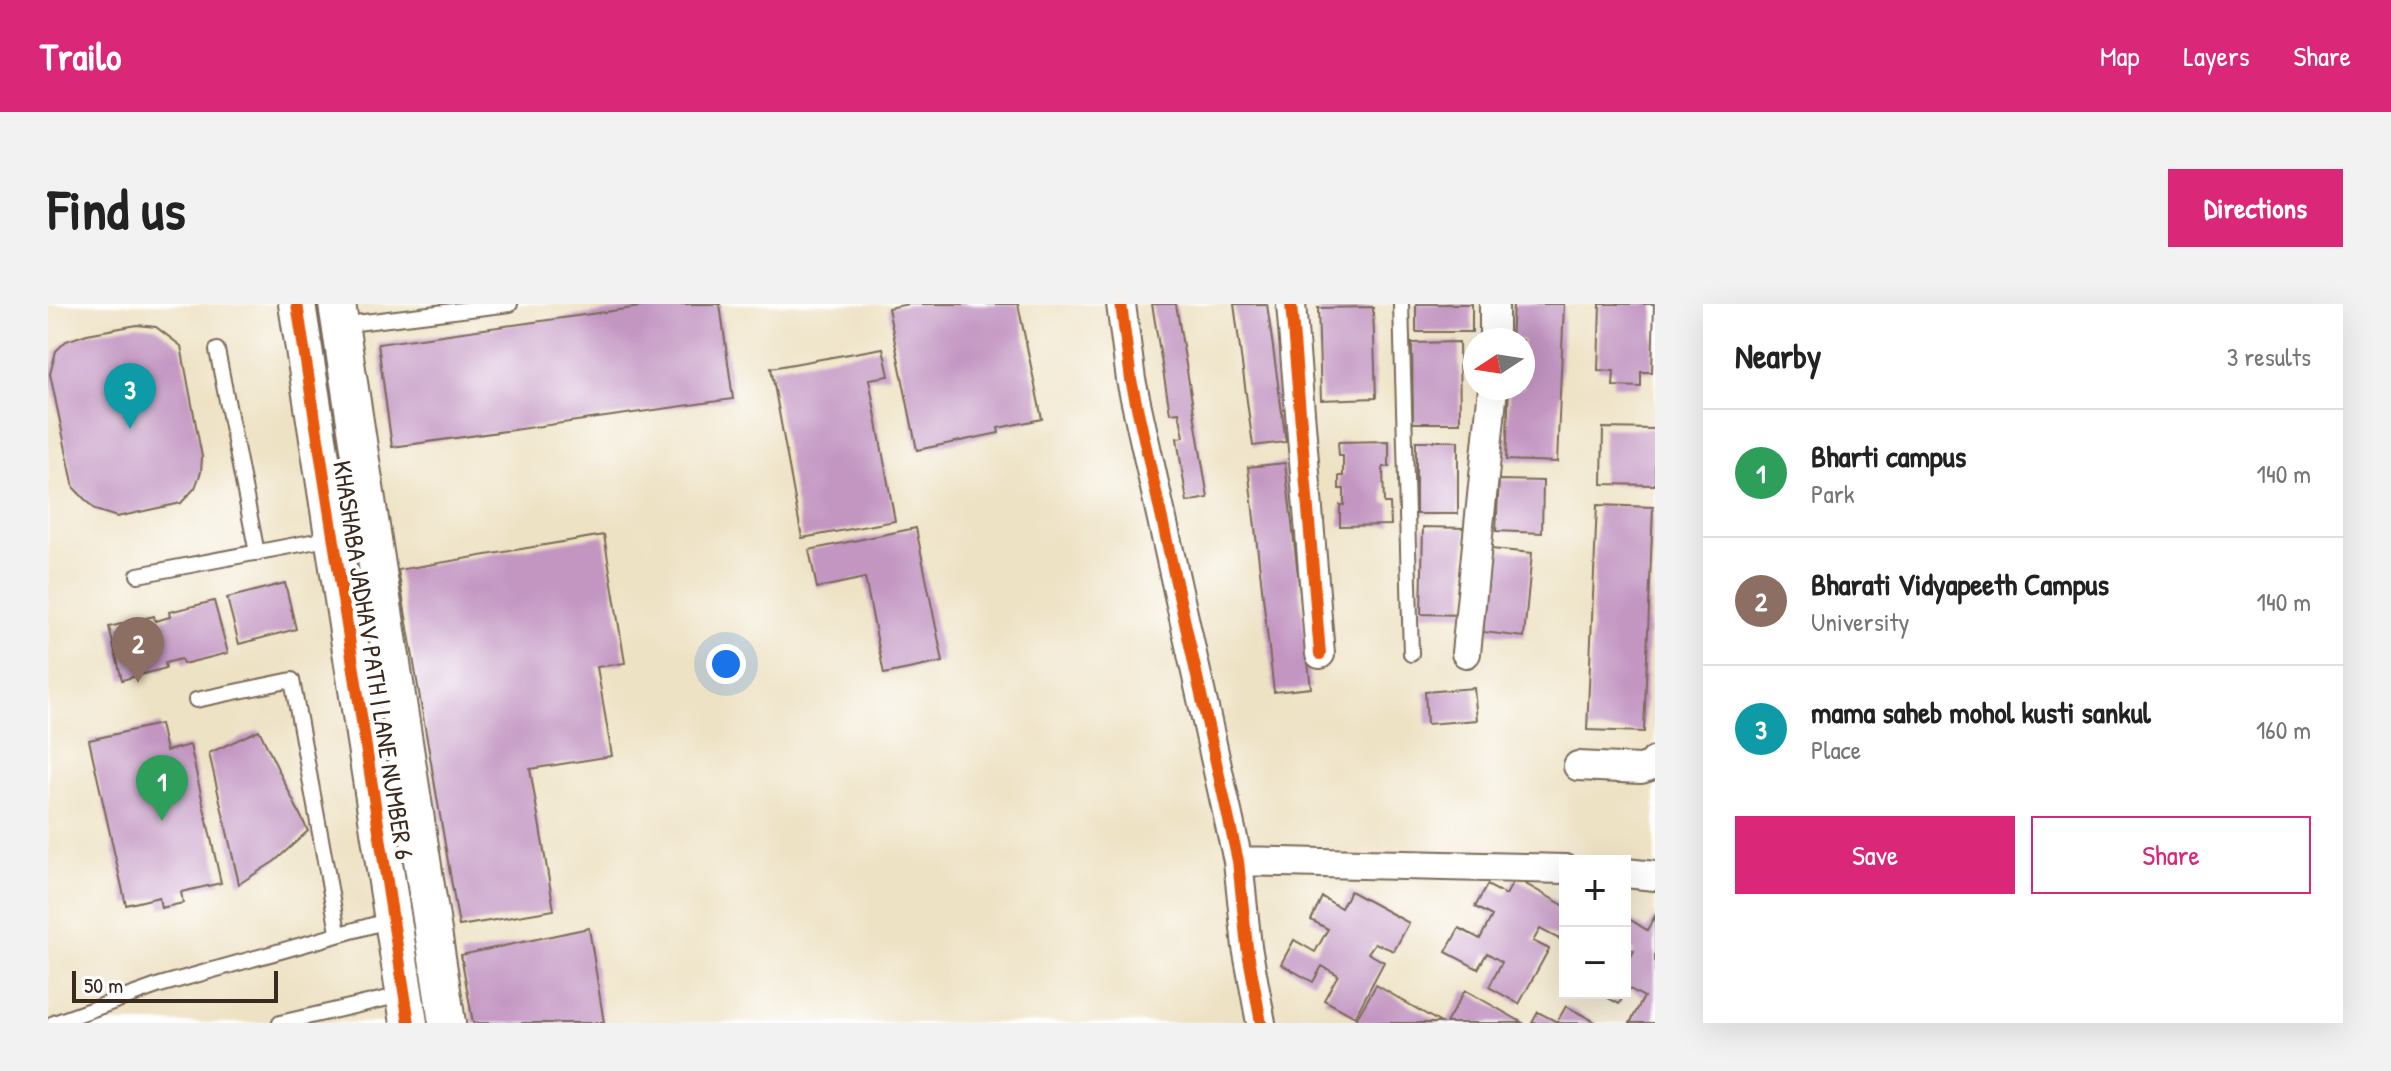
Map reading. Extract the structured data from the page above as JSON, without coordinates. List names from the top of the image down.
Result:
{
  "streets": {
    "street": ["KHASHABA JADHAV PATH | LANE NUMBER 6"]
  },
  "scale_bar": "50 m",
  "north": "left",
  "page": {
    "header": "Trailo",
    "nav": ["Map", "Layers", "Share"],
    "buttons": [
      "Directions",
      ["Save", "Share"]
    ],
    "title": "Find us",
    "heading": ["Nearby", "3 results"],
    "pins": ["3", "2", "1"],
    "list": [
      {
        "mark": "1",
        "name": "Bharti campus",
        "note": "Park",
        "value": "140 m"
      },
      {
        "mark": "2",
        "name": "Bharati Vidyapeeth Campus",
        "note": "University",
        "value": "140 m"
      },
      {
        "mark": "3",
        "name": "mama saheb mohol kusti sankul",
        "note": "Place",
        "value": "160 m"
      }
    ],
    "map_buttons": ["+", "−"],
    "scale": "50 m"
  }
}
